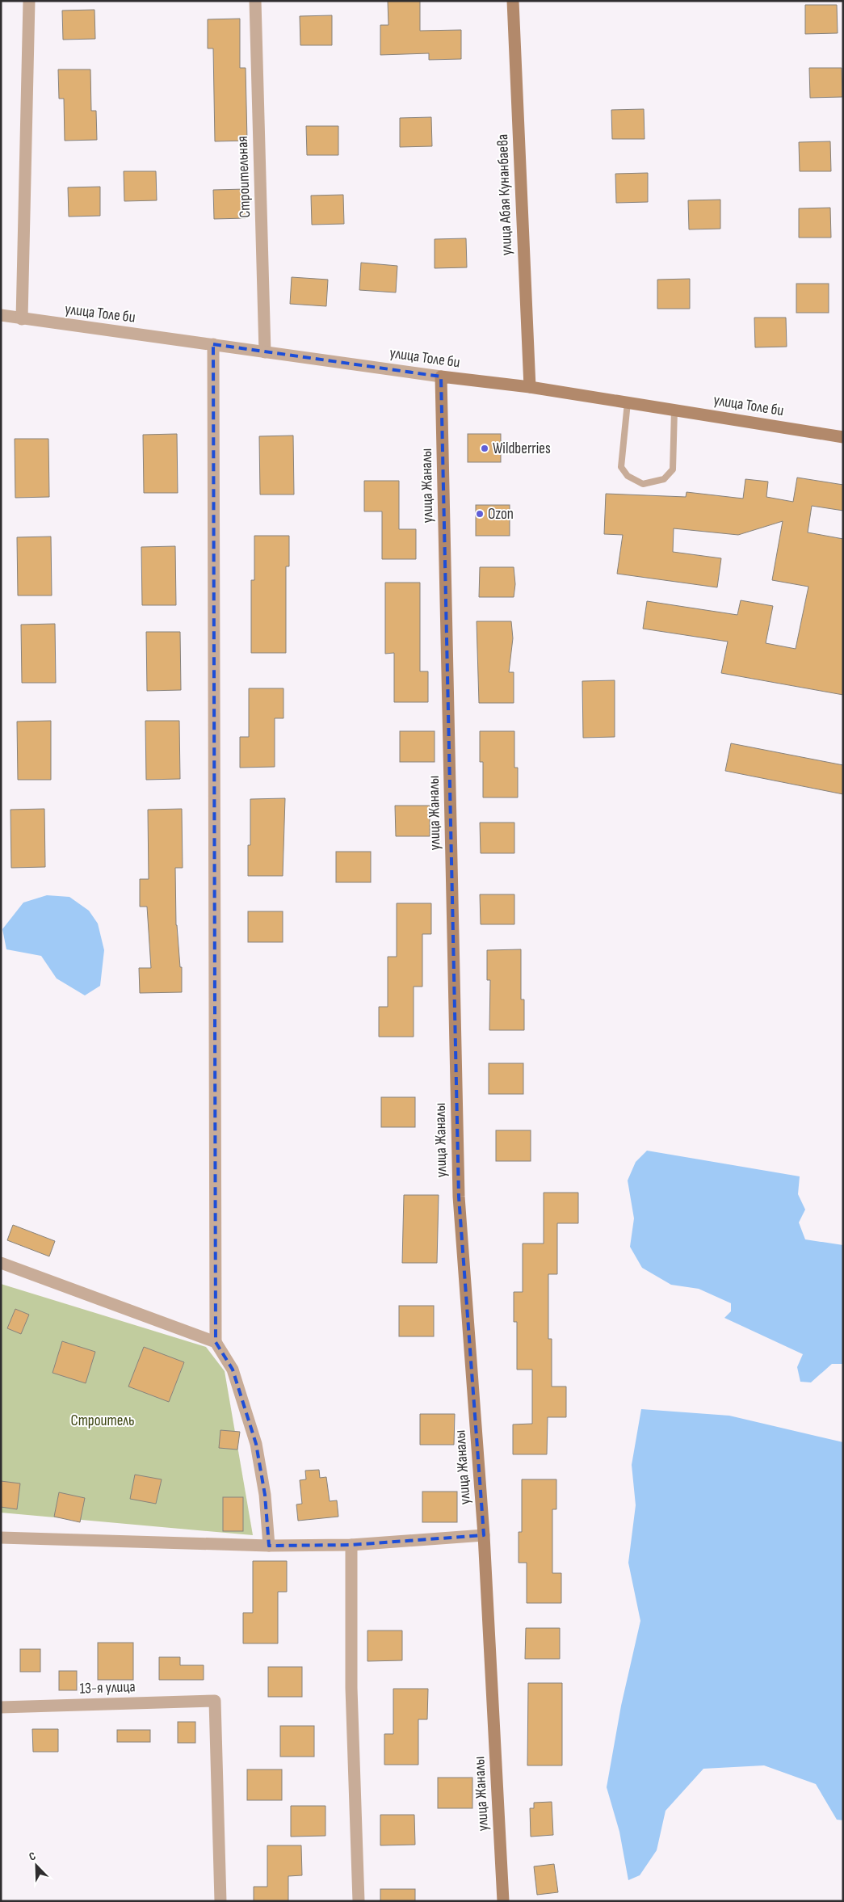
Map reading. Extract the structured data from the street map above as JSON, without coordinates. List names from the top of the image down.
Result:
{
  "streets": {
    "street": [
      "Строительная",
      "улица Абая Кунанбаева",
      "улица Толе би",
      "улица Жаналы",
      "13-я улица"
    ]
  },
  "crossings": [
    ["Строительная", "улица Толе би"],
    ["улица Абая Кунанбаева", "улица Толе би"],
    ["улица Толе би", "улица Жаналы"]
  ],
  "parks": ["Строитель"],
  "places": ["Wildberries", "Ozon"],
  "north": "top left"
}
